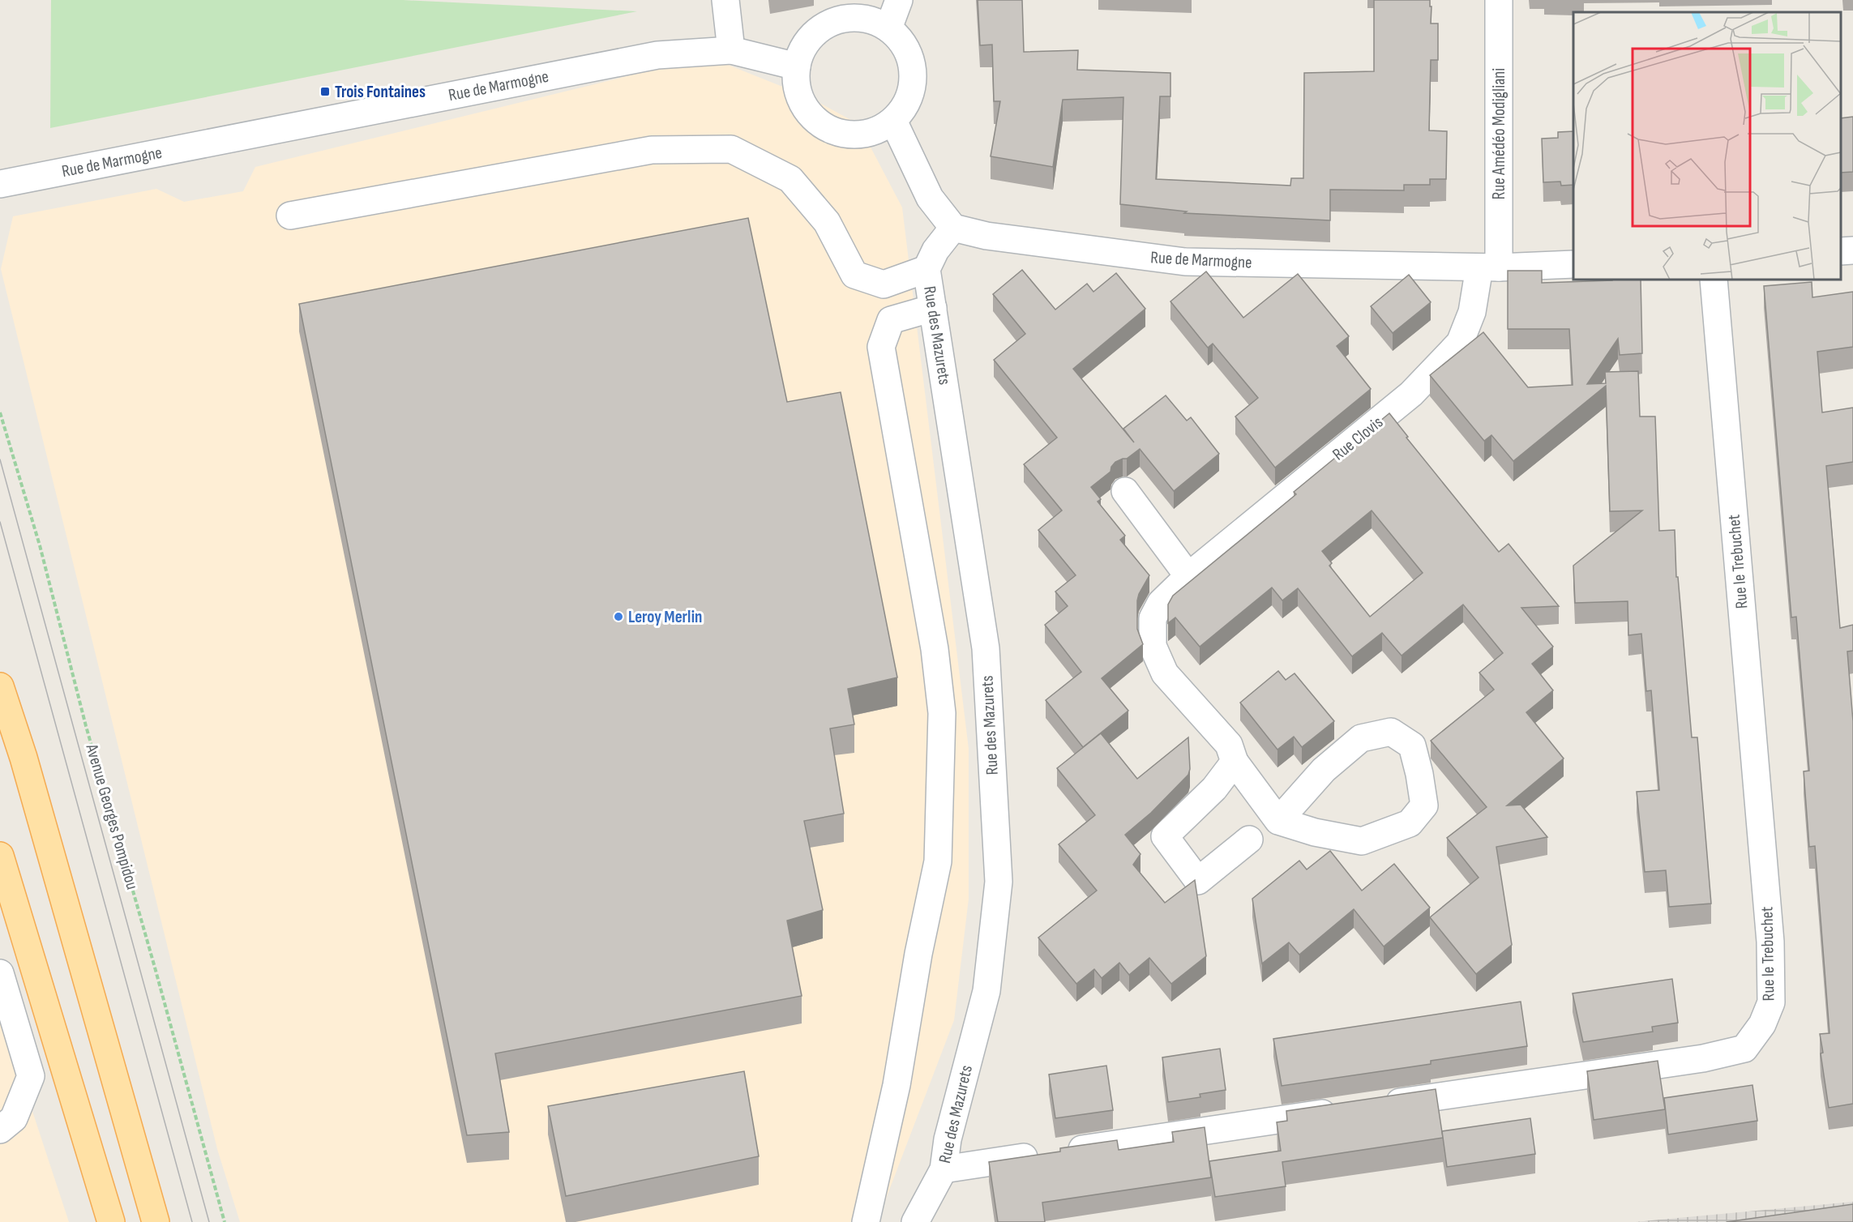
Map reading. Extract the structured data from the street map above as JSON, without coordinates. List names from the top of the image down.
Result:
{
  "streets": {
    "street": [
      "Rue de Marmogne",
      "Rue Amédéo Modigliani",
      "Rue des Mazurets",
      "Rue Clovis",
      "Rue le Trebuchet"
    ],
    "path": ["Avenue Georges Pompidou"]
  },
  "crossings": [
    ["Rue de Marmogne", "Rue Amédéo Modigliani"],
    ["Rue de Marmogne", "Rue des Mazurets"],
    ["Rue de Marmogne", "Rue Clovis"],
    ["Rue Amédéo Modigliani", "Rue Clovis"]
  ],
  "places": {
    "transit": ["Trois Fontaines"],
    "other": ["Leroy Merlin"]
  }
}
